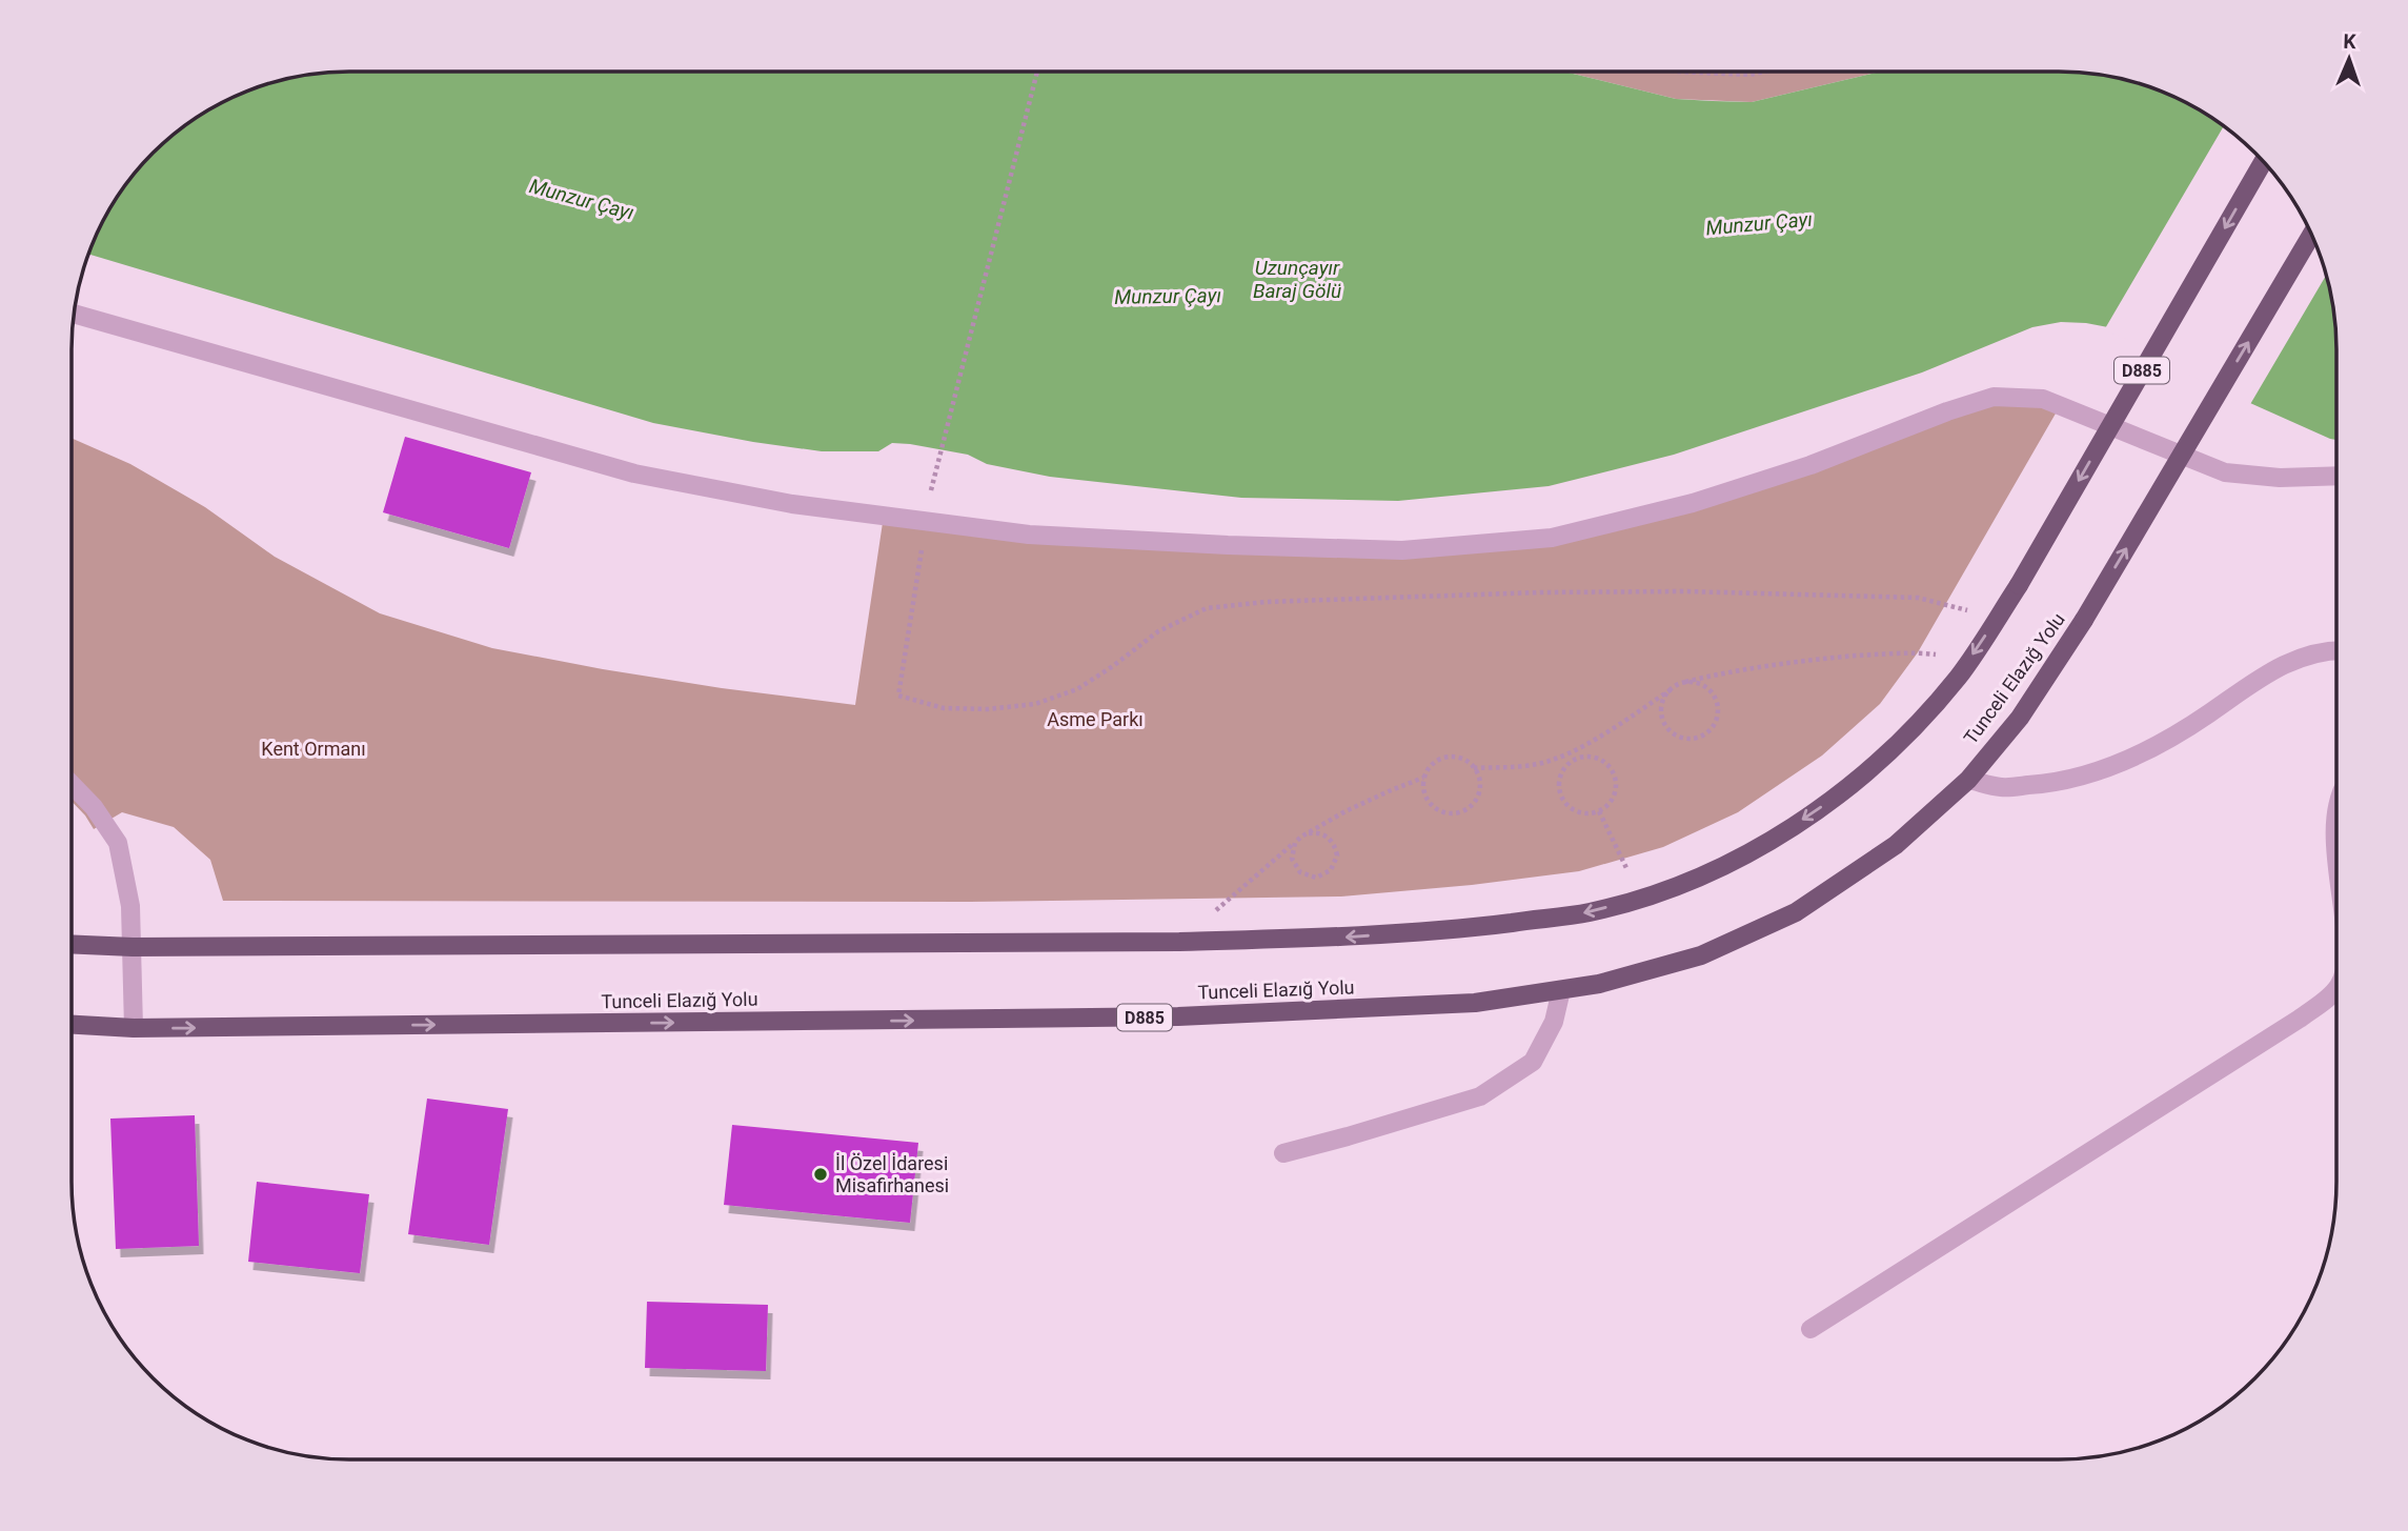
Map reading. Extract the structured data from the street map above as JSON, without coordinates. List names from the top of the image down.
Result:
{
  "streets": {
    "main road": ["D885", "Tunceli Elazığ Yolu"]
  },
  "water": ["Munzur Çayı", "Uzunçayır Baraj Gölü"],
  "parks": ["Asme Parkı", "Kent Ormanı"],
  "places": ["İl Özel İdaresi Misafirhanesi"],
  "north": "top"
}
